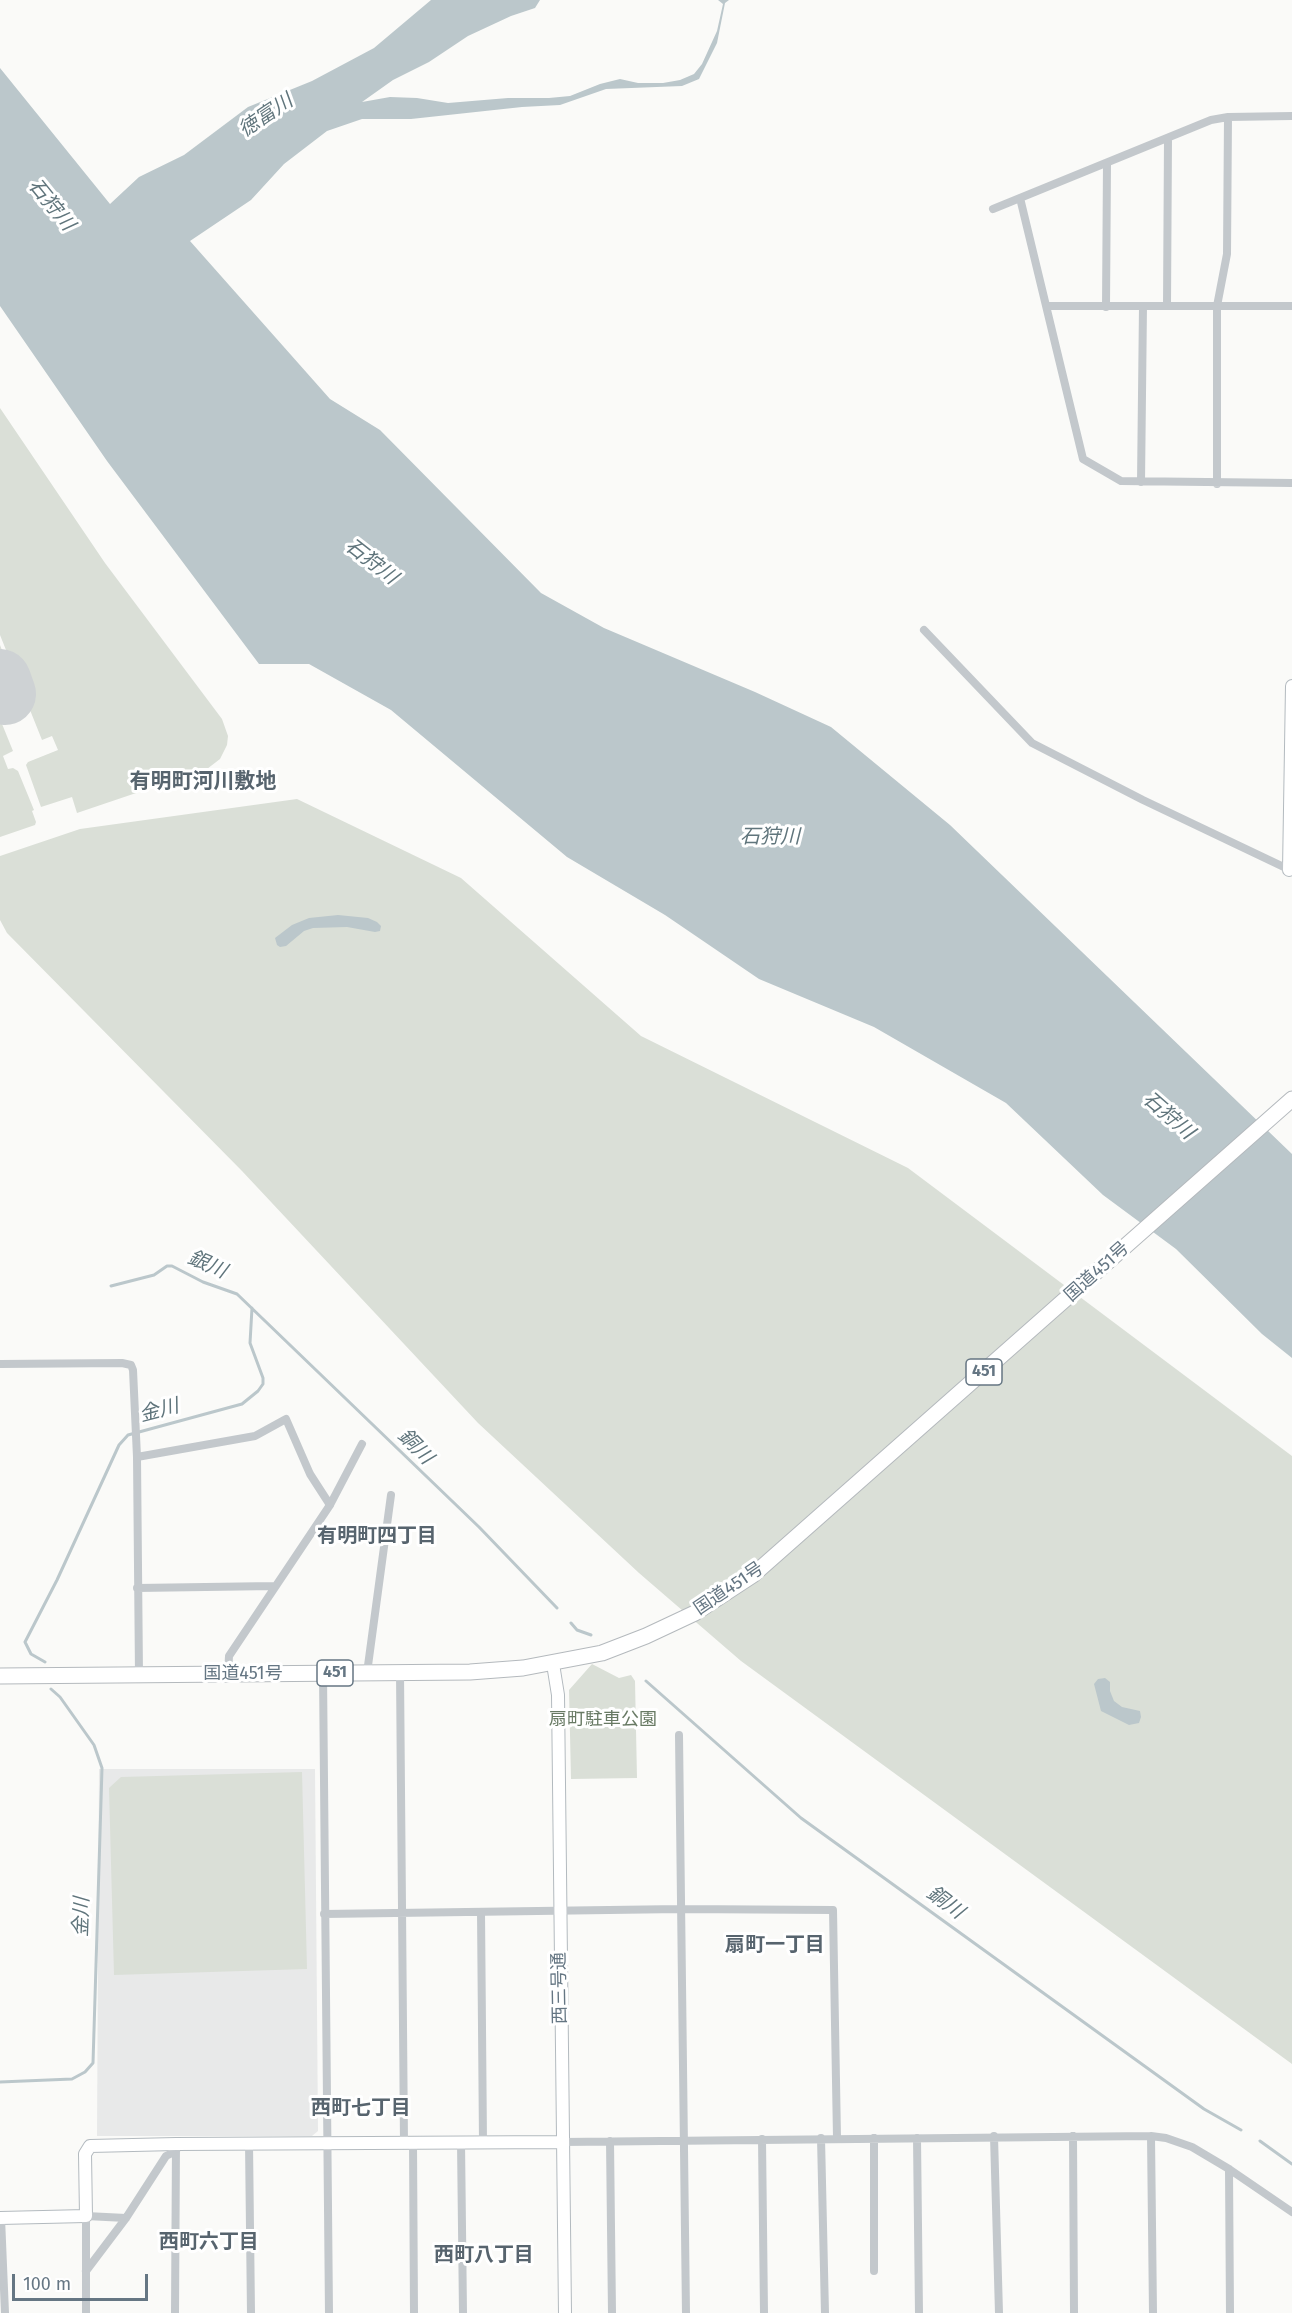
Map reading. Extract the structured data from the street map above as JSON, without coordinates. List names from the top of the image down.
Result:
{
  "streets": {
    "highway": ["国道451号", "451"],
    "street": ["西三号通"]
  },
  "crossings": [
    ["国道451号", "西三号通"]
  ],
  "districts": [
    "有明町河川敷地",
    "有明町四丁目",
    "扇町一丁目",
    "西町七丁目",
    "西町六丁目",
    "西町八丁目"
  ],
  "water": [
    "徳富川",
    "石狩川",
    "銀川",
    "金川",
    "銅川"
  ],
  "parks": ["扇町駐車公園"],
  "scale_bar": "100 m"
}
